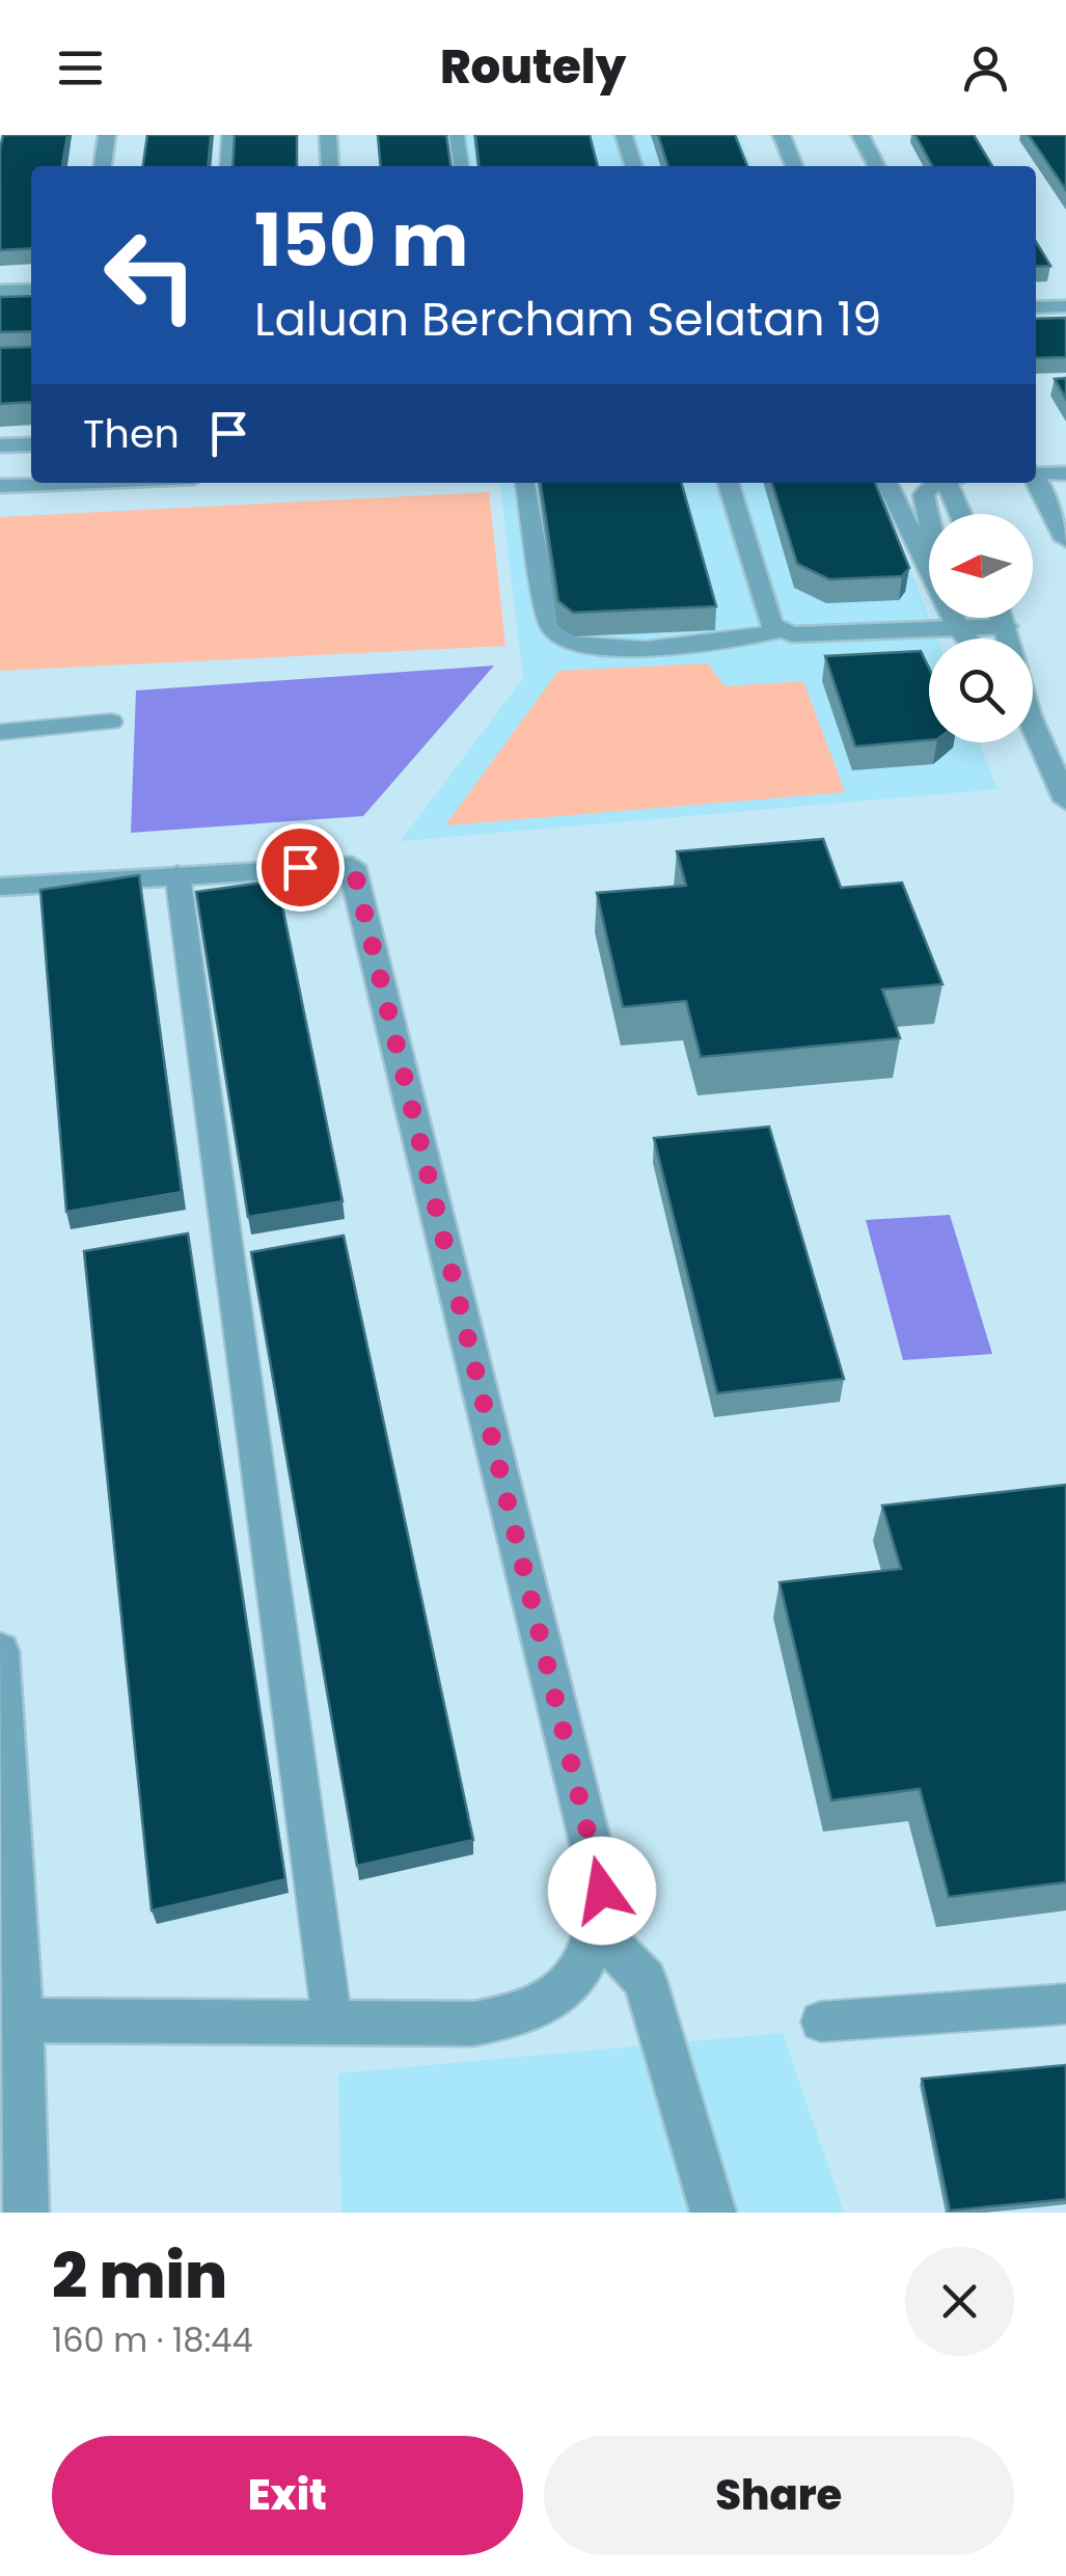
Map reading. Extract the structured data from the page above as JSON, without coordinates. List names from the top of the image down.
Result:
{
  "north": "left",
  "page": {
    "header": "Routely",
    "turn": ["150 m", "Laluan Bercham Selatan 19"],
    "then": "Then",
    "heading": ["2 min", "160 m · 18:44"],
    "buttons": ["Exit", "Share"]
  }
}
